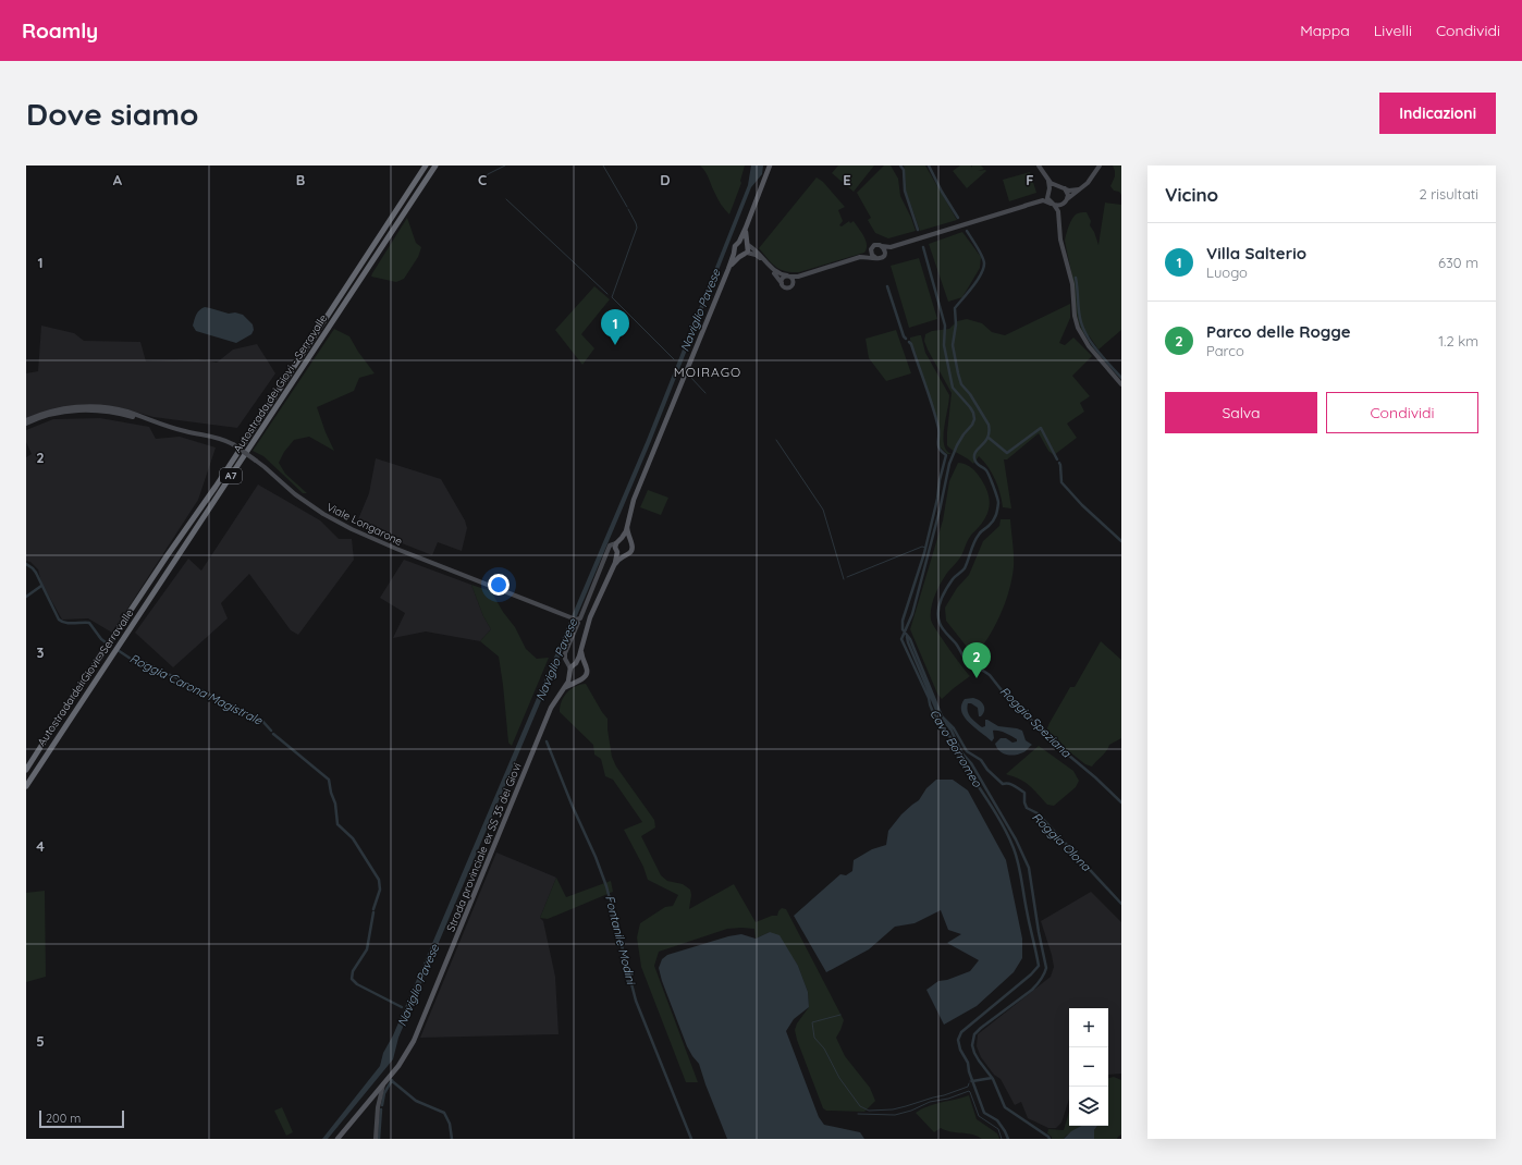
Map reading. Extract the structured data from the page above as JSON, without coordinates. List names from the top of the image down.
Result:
{
  "streets": {
    "highway": ["Autostrada dei Giovi - Serravalle", "A7"],
    "main road": ["Strada provinciale ex SS 35 dei Giovi"],
    "street": ["Viale Longarone"]
  },
  "districts": ["MOIRAGO"],
  "water": [
    "Naviglio Pavese",
    "Roggia Carona Magistrale",
    "Roggia Speziana",
    "Cavo Borromeo",
    "Roggia Olona",
    "Fontanile Modini"
  ],
  "scale_bar": "200 m",
  "page": {
    "header": "Roamly",
    "nav": ["Mappa", "Livelli", "Condividi"],
    "buttons": [
      "Indicazioni",
      ["Salva", "Condividi"]
    ],
    "title": "Dove siamo",
    "heading": ["Vicino", "2 risultati"],
    "list": [
      {
        "mark": "1",
        "name": "Villa Salterio",
        "note": "Luogo",
        "value": "630 m"
      },
      {
        "mark": "2",
        "name": "Parco delle Rogge",
        "note": "Parco",
        "value": "1.2 km"
      }
    ],
    "pins": ["1", "2"],
    "map_buttons": ["+", "−"],
    "scale": "200 m"
  },
  "grid": {
    "columns": [
      "A",
      "B",
      "C",
      "D",
      "E",
      "F"
    ],
    "rows": [
      "1",
      "2",
      "3",
      "4",
      "5"
    ]
  }
}
